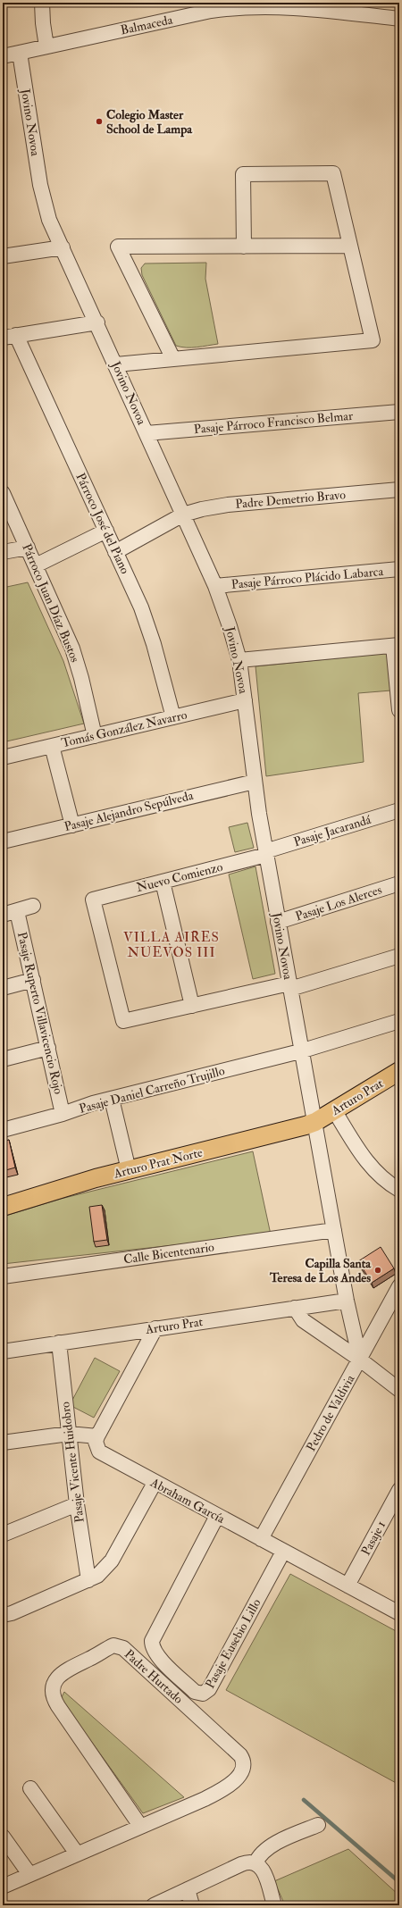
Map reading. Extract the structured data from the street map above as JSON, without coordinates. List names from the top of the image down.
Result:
{
  "streets": {
    "main road": ["Arturo Prat", "Arturo Prat Norte"],
    "street": [
      "Balmaceda",
      "Jovino Novoa",
      "Pasaje Párroco Francisco Belmar",
      "Padre Demetrio Bravo",
      "Párroco José del Piano",
      "Pasaje Párroco Plácido Labarca",
      "Párroco Juan Díaz Bustos",
      "Tomás González Navarro",
      "Pasaje Alejandro Sepúlveda",
      "Pasaje Jacarandá",
      "Nuevo Comienzo",
      "Pasaje Los Alerces",
      "Pasaje Ruperto Villavicencio Rojo",
      "Pasaje Daniel Carreño Trujillo",
      "Calle Bicentenario",
      "Pedro de Valdivia",
      "Pasaje Vicente Huidobro",
      "Abraham García",
      "Pasaje 1",
      "Pasaje Eusebio Lillo",
      "Padre Hurtado"
    ]
  },
  "crossings": [
    ["Balmaceda", "Jovino Novoa"],
    ["Jovino Novoa", "Pasaje Párroco Francisco Belmar"],
    ["Jovino Novoa", "Padre Demetrio Bravo"],
    ["Jovino Novoa", "Pasaje Párroco Plácido Labarca"],
    ["Jovino Novoa", "Tomás González Navarro"],
    ["Jovino Novoa", "Pasaje Alejandro Sepúlveda"],
    ["Jovino Novoa", "Pasaje Jacarandá"],
    ["Jovino Novoa", "Nuevo Comienzo"],
    ["Jovino Novoa", "Pasaje Los Alerces"],
    ["Jovino Novoa", "Pasaje Daniel Carreño Trujillo"],
    ["Jovino Novoa", "Arturo Prat"],
    ["Jovino Novoa", "Arturo Prat Norte"],
    ["Jovino Novoa", "Calle Bicentenario"],
    ["Jovino Novoa", "Pedro de Valdivia"],
    ["Padre Demetrio Bravo", "Párroco José del Piano"],
    ["Párroco José del Piano", "Tomás González Navarro"],
    ["Párroco Juan Díaz Bustos", "Tomás González Navarro"],
    ["Pasaje Jacarandá", "Nuevo Comienzo"],
    ["Pasaje Ruperto Villavicencio Rojo", "Pasaje Daniel Carreño Trujillo"],
    ["Arturo Prat", "Arturo Prat Norte"],
    ["Arturo Prat", "Pasaje Vicente Huidobro"],
    ["Pedro de Valdivia", "Abraham García"],
    ["Abraham García", "Pasaje 1"],
    ["Abraham García", "Pasaje Eusebio Lillo"]
  ],
  "districts": ["VILLA AIRES NUEVOS III"],
  "places": ["Colegio Master School de Lampa", "Capilla Santa Teresa de Los Andes"]
}
